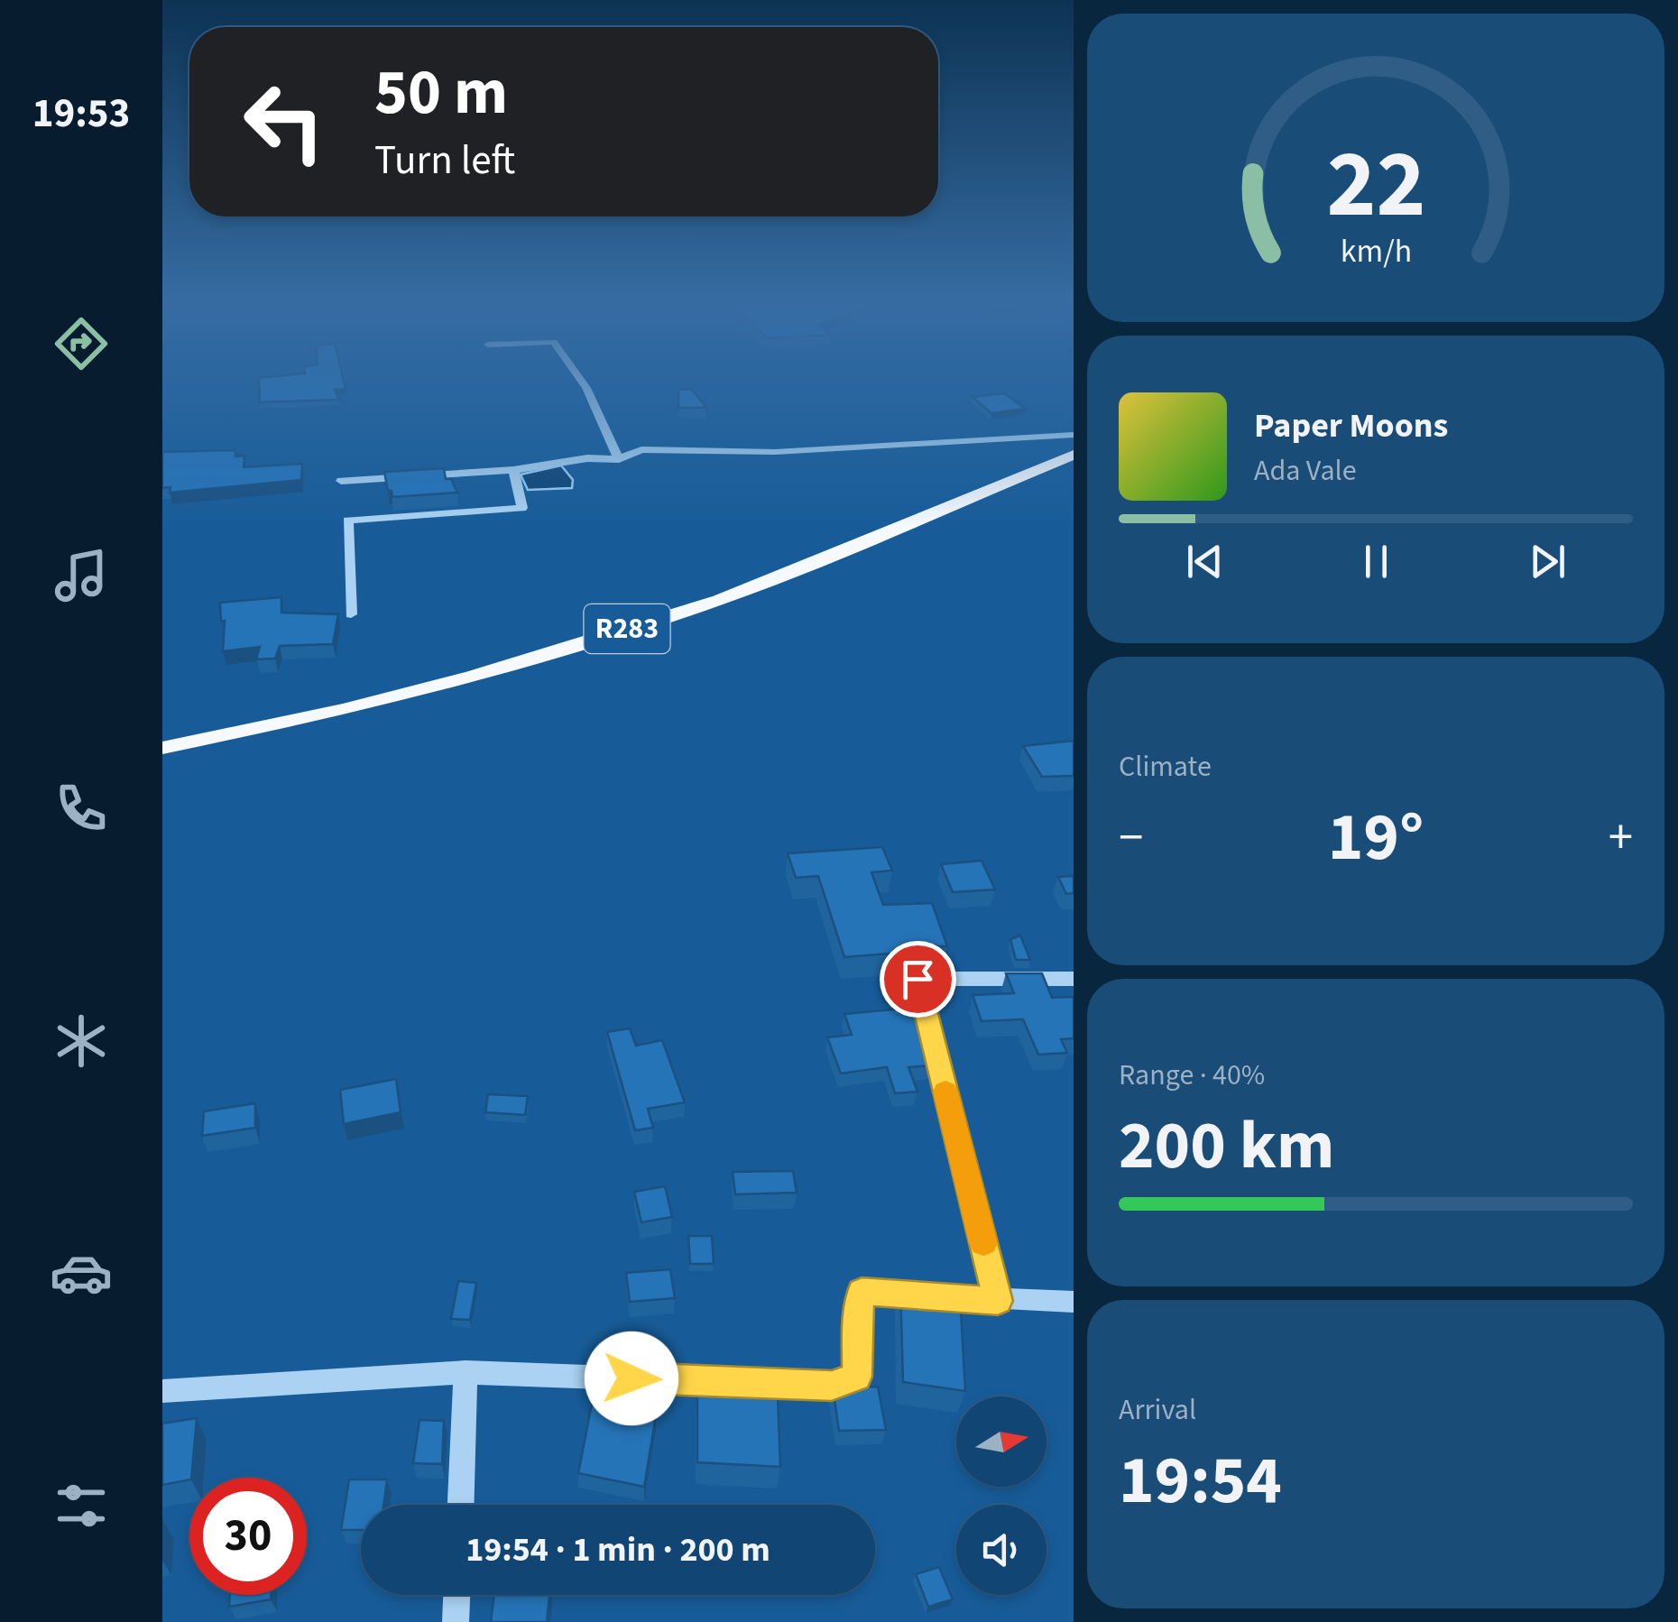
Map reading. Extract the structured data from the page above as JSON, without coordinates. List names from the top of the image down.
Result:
{
  "streets": {
    "main road": ["R283"]
  },
  "north": "right",
  "page": {
    "tabs": "19:53",
    "turn": ["50 m", "Turn left"],
    "song": ["Paper Moons", "Ada Vale"],
    "tile": [
      "Climate",
      ["Range · 40%", "200 km"],
      ["Arrival", "19:54"]
    ],
    "heat": ["−", "19°", "+"],
    "limit": "30",
    "trip": "19:54 · 1 min · 200 m",
    "gauge": ["22", "km/h"]
  }
}
